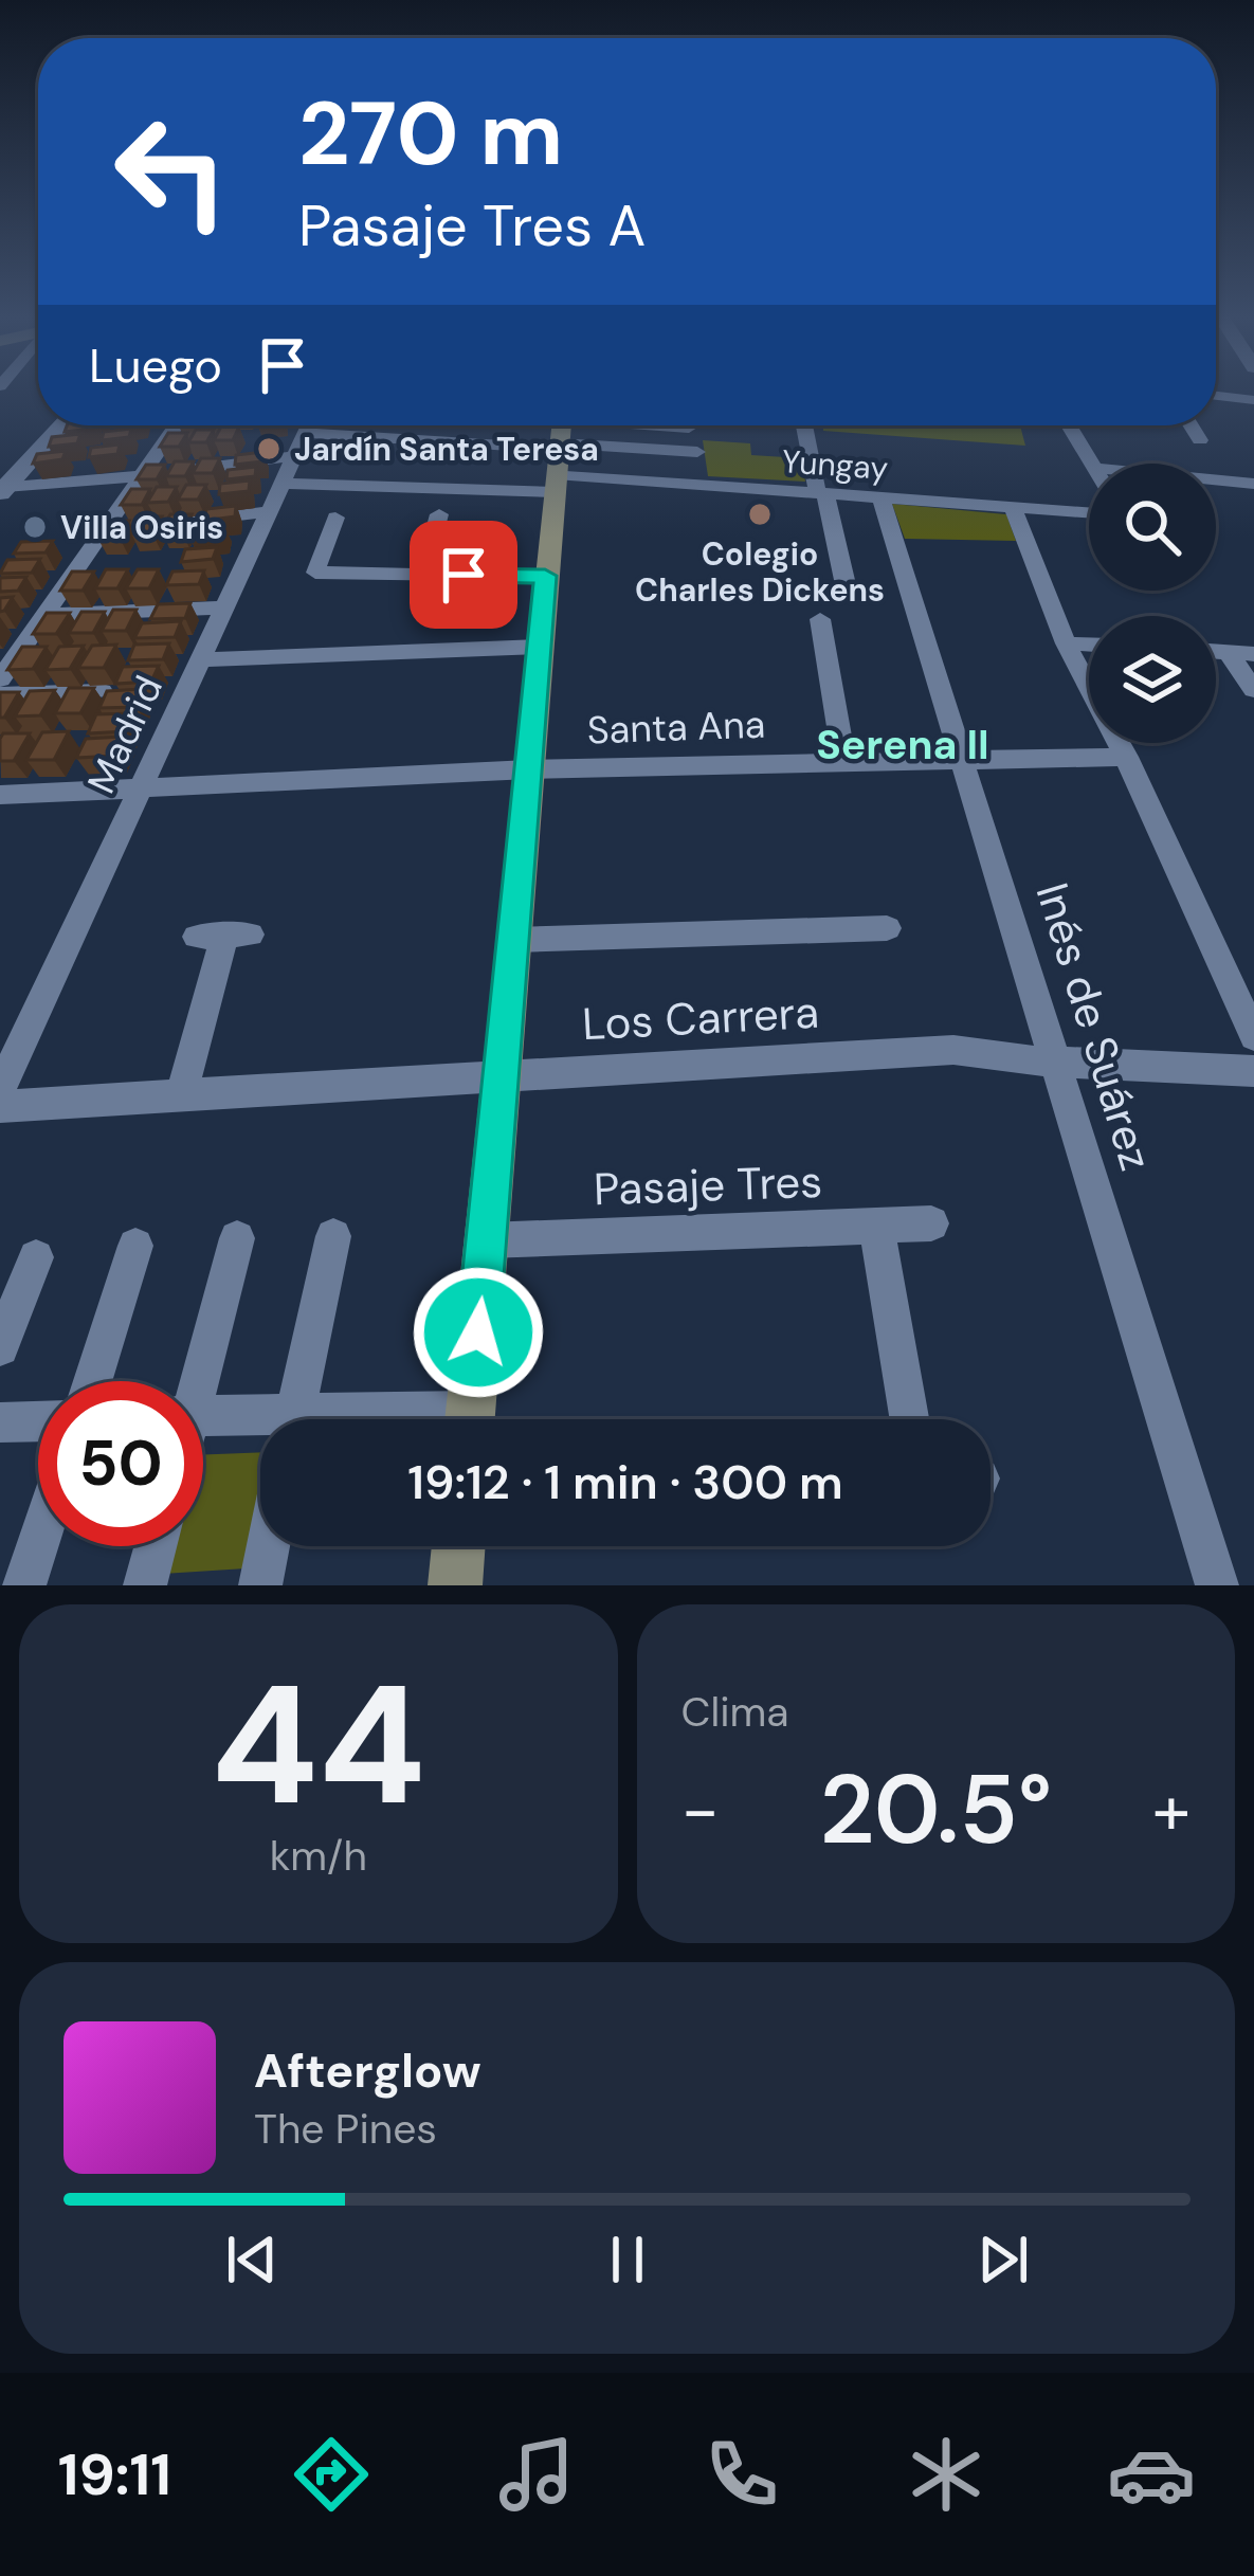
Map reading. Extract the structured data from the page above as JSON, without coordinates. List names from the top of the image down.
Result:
{
  "streets": {
    "street": [
      "Yungay",
      "Santa Ana",
      "Madrid",
      "Los Carrera",
      "Inés de Suárez",
      "Pasaje Tres"
    ]
  },
  "crossings": [
    ["Yungay", "Inés de Suárez"],
    ["Santa Ana", "Madrid"],
    ["Santa Ana", "Inés de Suárez"],
    ["Los Carrera", "Inés de Suárez"]
  ],
  "districts": ["Serena II"],
  "places": ["Jardín Santa Teresa", "Colegio Charles Dickens", "Villa Osiris"],
  "page": {
    "turn": ["270 m", "Pasaje Tres A"],
    "then": "Luego",
    "limit": "50",
    "trip": "19:12 · 1 min · 300 m",
    "tile": [
      ["44", "km/h"],
      "Clima"
    ],
    "heat": ["−", "20.5°", "+"],
    "song": ["Afterglow", "The Pines"],
    "tabs": "19:11"
  }
}
